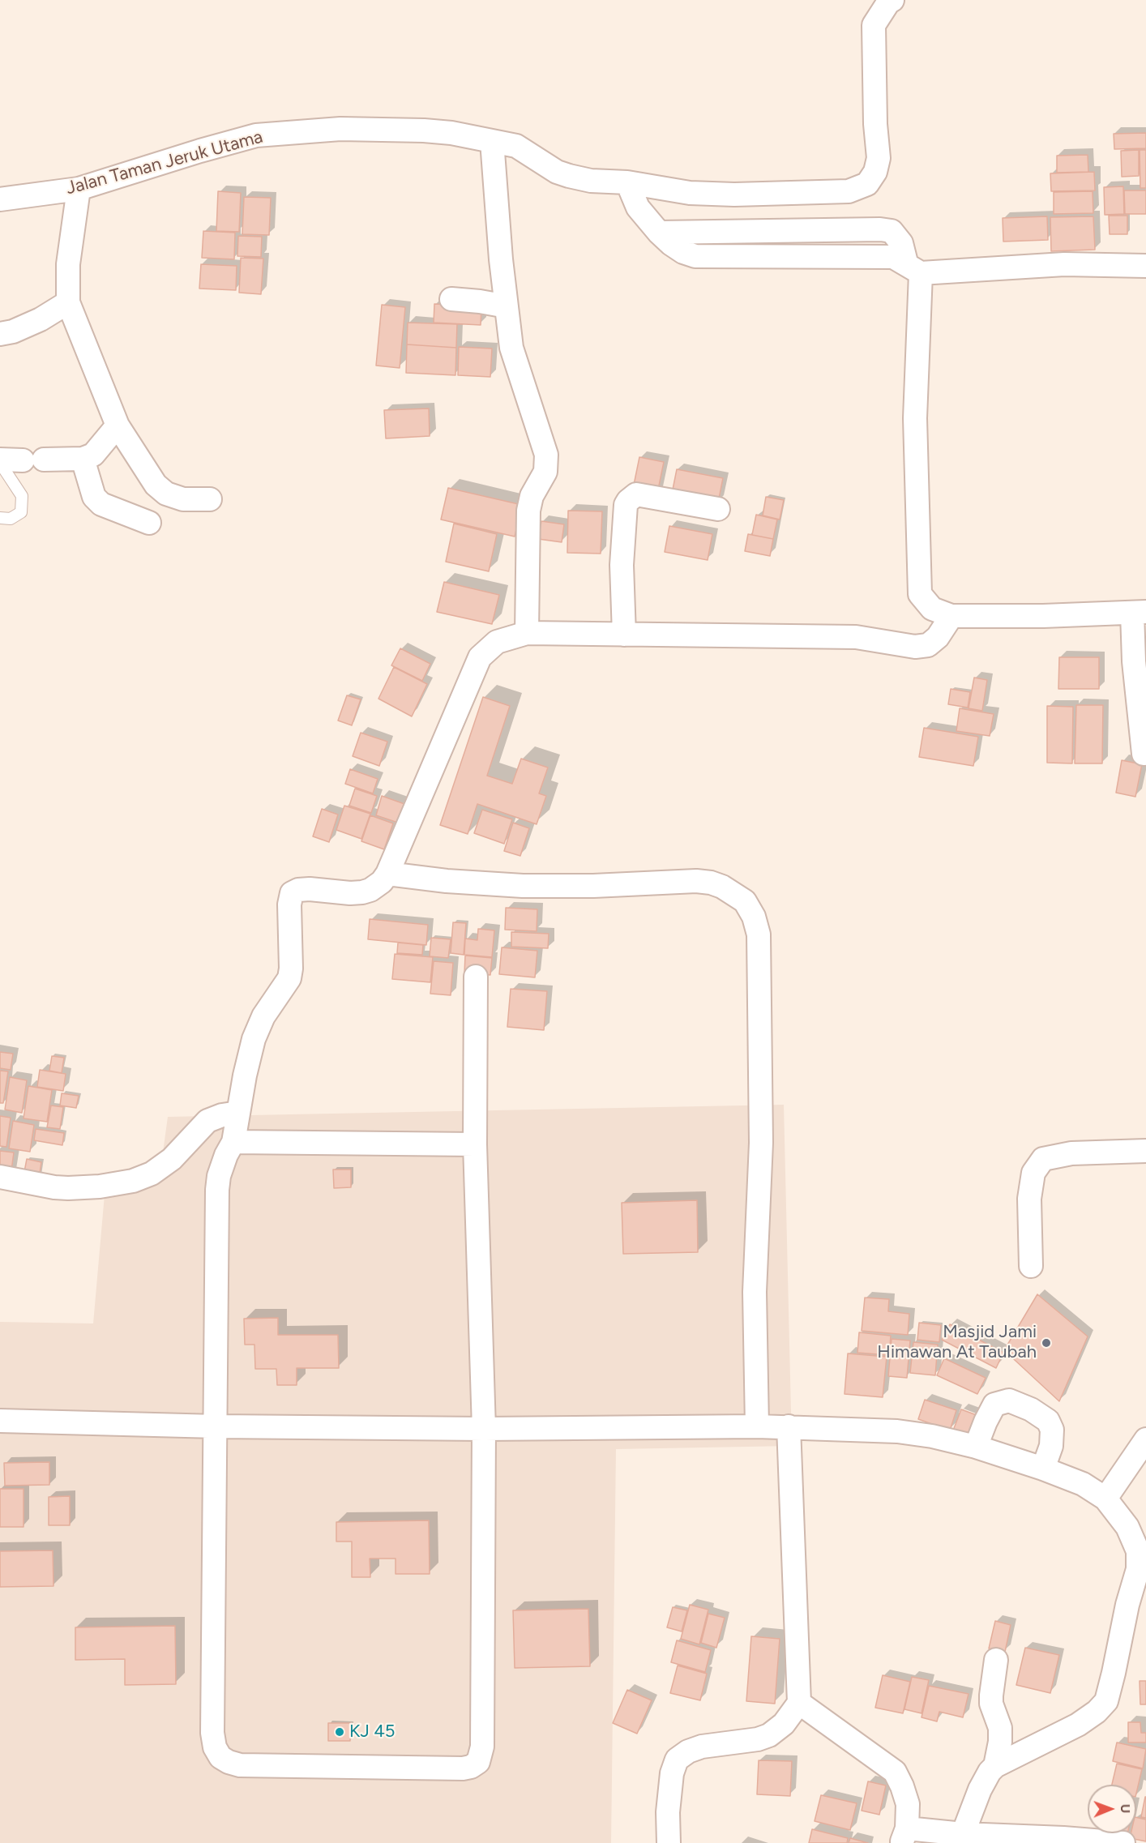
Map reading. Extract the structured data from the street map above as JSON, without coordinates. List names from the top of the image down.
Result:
{
  "streets": {
    "street": ["Jalan Taman Jeruk Utama"]
  },
  "places": ["Masjid Jami Himawan At Taubah", "KJ 45"],
  "north": "right"
}
